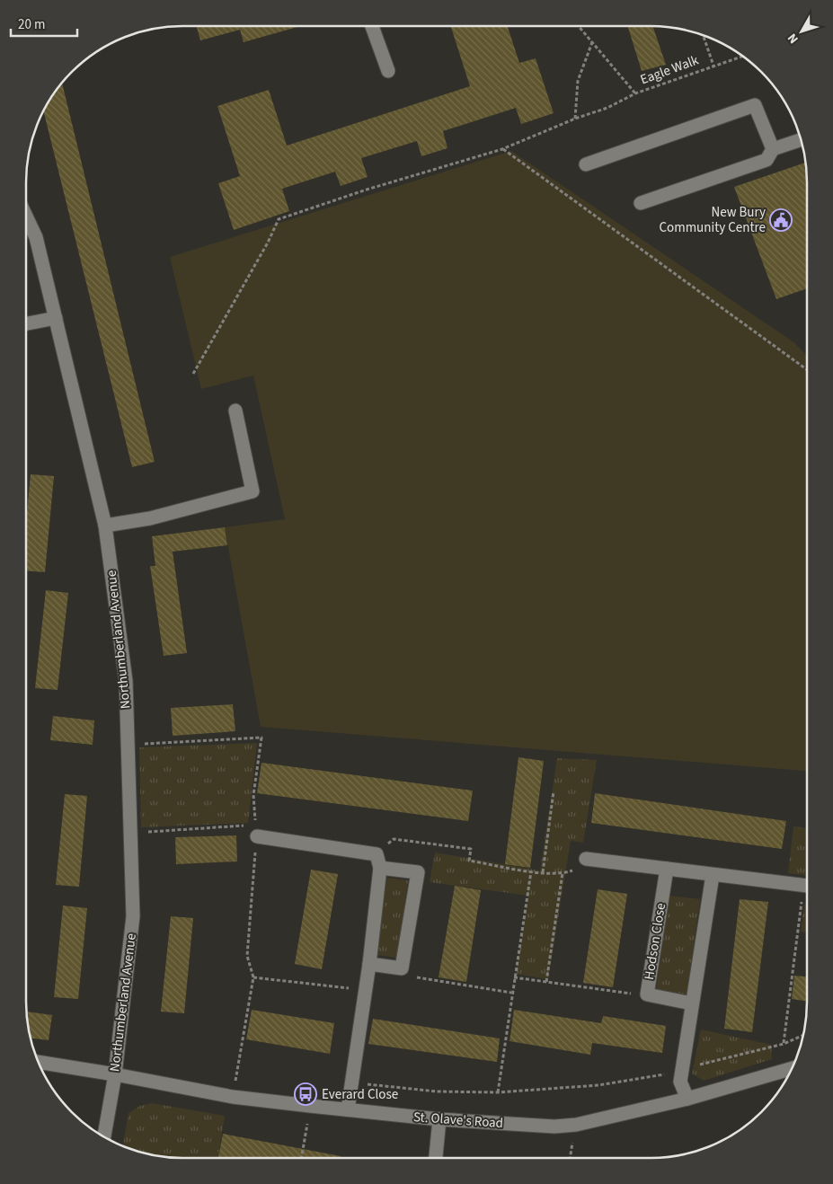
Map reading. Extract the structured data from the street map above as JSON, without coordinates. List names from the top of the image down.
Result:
{
  "streets": {
    "street": ["Northumberland Avenue", "Hodson Close", "St. Olave's Road"],
    "path": ["Eagle Walk"]
  },
  "crossings": [
    ["Northumberland Avenue", "St. Olave's Road"]
  ],
  "places": {
    "public building": ["New Bury Community Centre"],
    "bus stop": ["Everard Close"]
  },
  "scale_bar": "20 m",
  "north": "bottom left"
}
